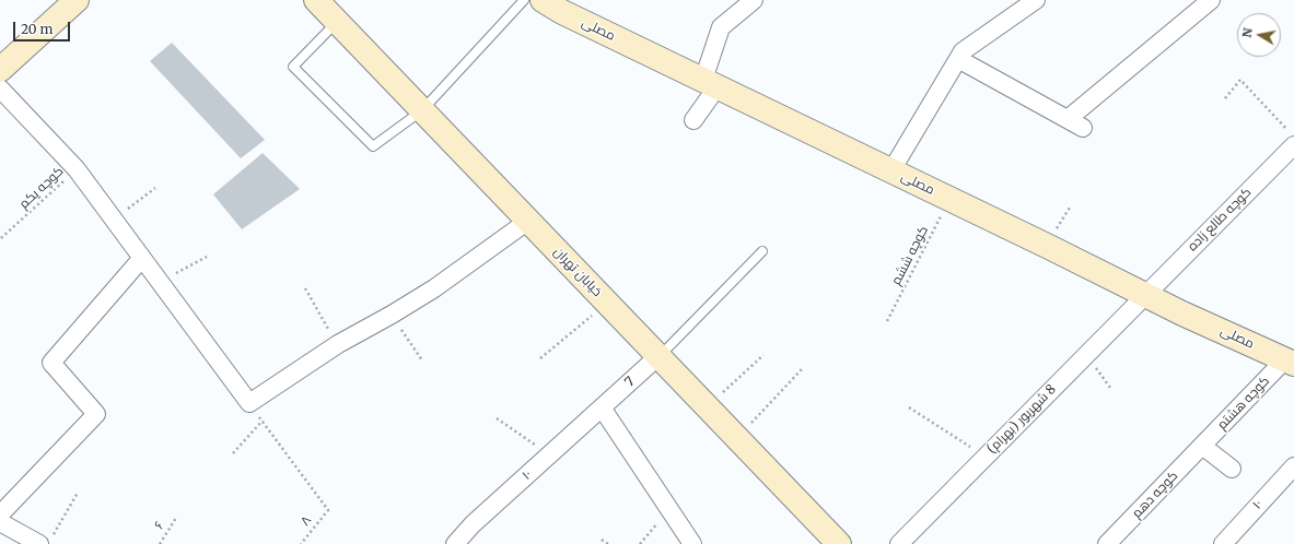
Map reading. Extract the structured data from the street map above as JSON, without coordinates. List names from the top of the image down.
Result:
{
  "streets": {
    "street": [
      "مصلی",
      "کوچه طالع زاده",
      "خیابان تهران",
      "7",
      "کوچه هشتم",
      "(بهرام) 8 شهریور",
      "۱۰",
      "کوچه دهم"
    ],
    "path": [
      "کوچه یکم",
      "کوچه ششم",
      "۸",
      "۶"
    ]
  },
  "crossings": [
    ["مصلی", "کوچه طالع زاده"],
    ["مصلی", "کوچه ششم"],
    ["مصلی", "کوچه هشتم"],
    ["مصلی", "(بهرام) 8 شهریور"],
    ["کوچه طالع زاده", "(بهرام) 8 شهریور"],
    ["خیابان تهران", "7"],
    ["7", "۱۰"],
    ["کوچه هشتم", "کوچه دهم"]
  ],
  "scale_bar": "20 m",
  "north": "left"
}
